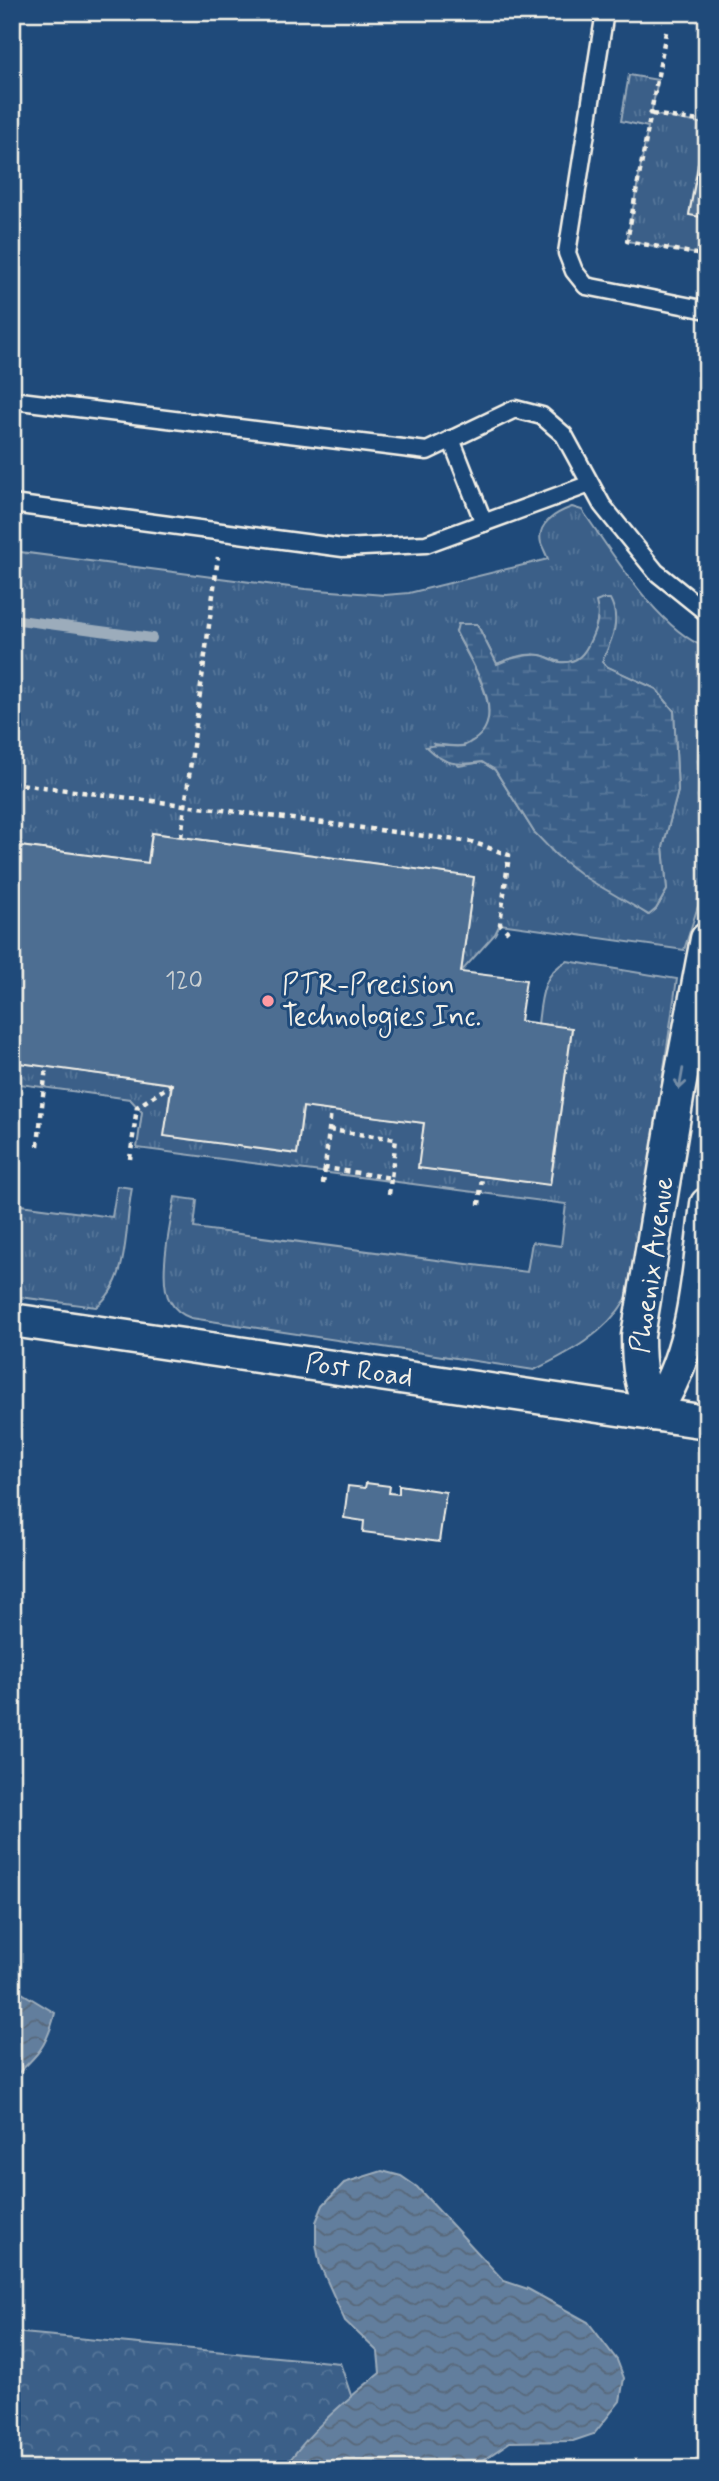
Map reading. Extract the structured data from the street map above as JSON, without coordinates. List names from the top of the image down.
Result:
{
  "streets": {
    "street": ["Phoenix Avenue", "Post Road"]
  },
  "crossings": [
    ["Phoenix Avenue", "Post Road"]
  ],
  "places": ["PTR-Precision Technologies Inc."],
  "house_numbers": ["120"]
}
